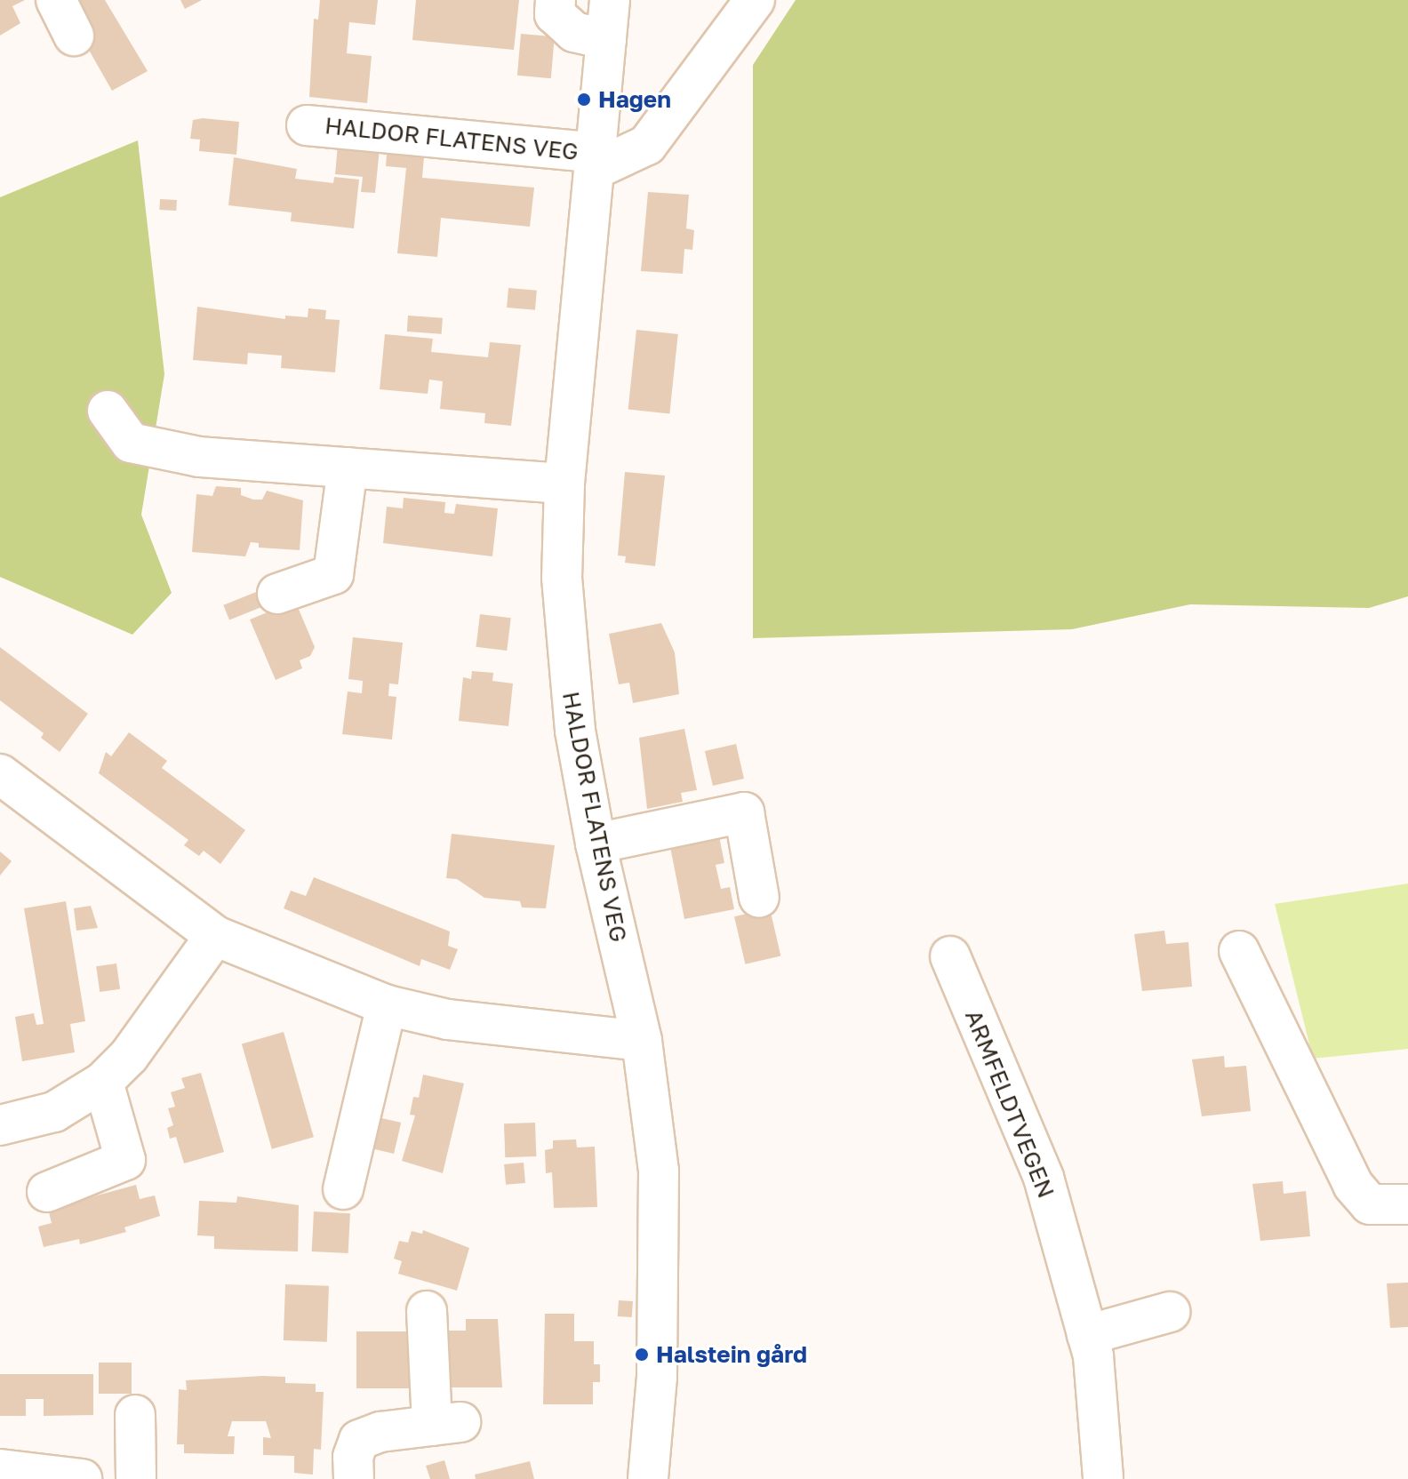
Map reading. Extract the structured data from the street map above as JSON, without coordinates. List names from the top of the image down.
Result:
{
  "streets": {
    "street": ["HALDOR FLATENS VEG", "ARMFELDTVEGEN"]
  },
  "places": ["Hagen", "Halstein gård"]
}
